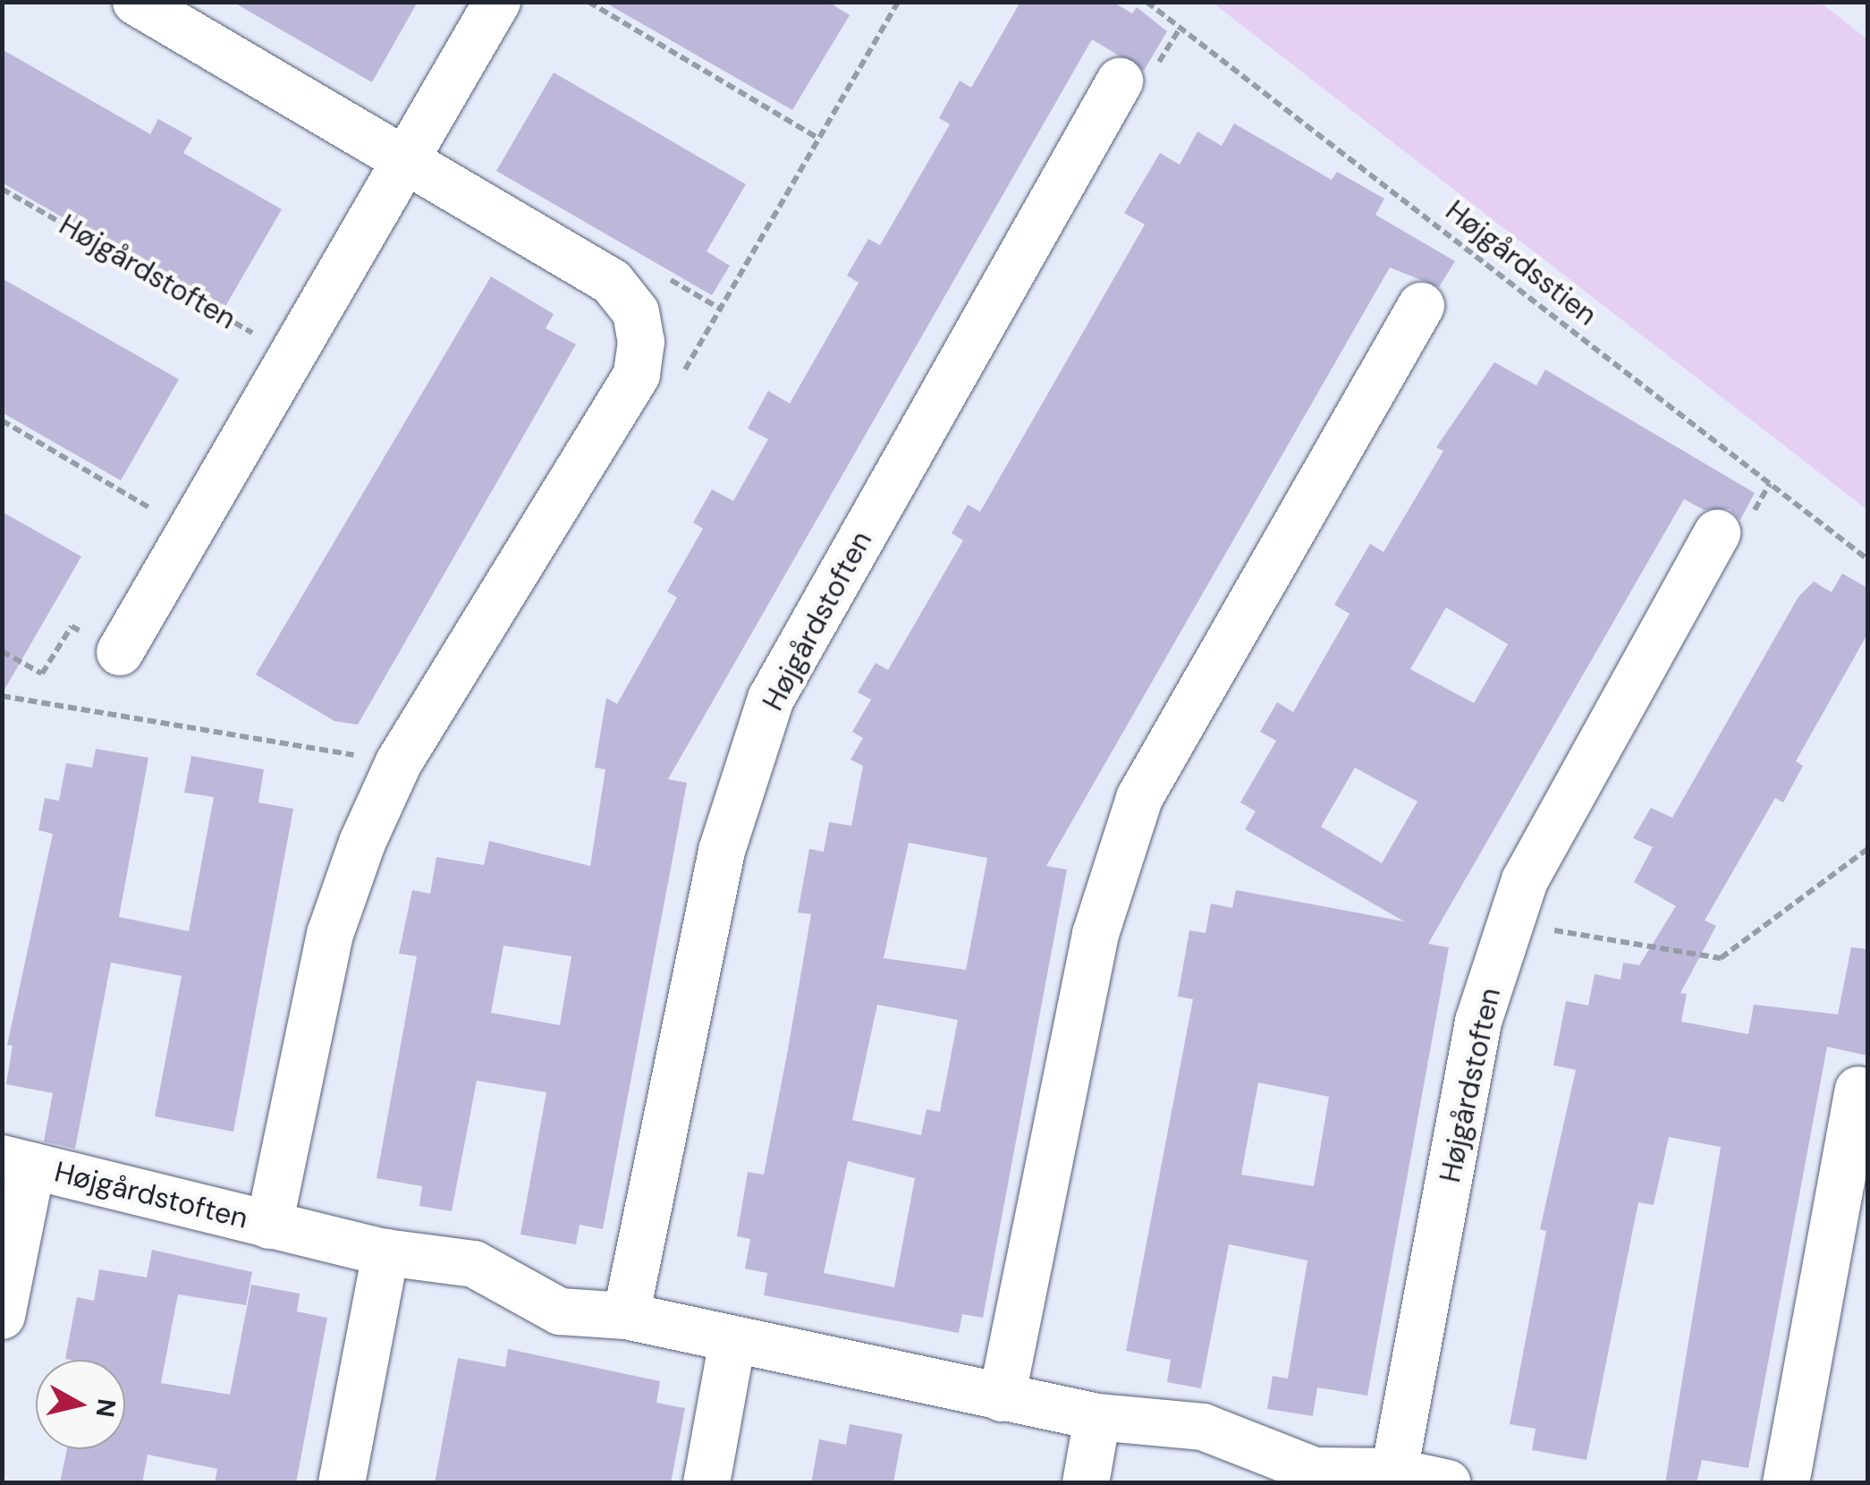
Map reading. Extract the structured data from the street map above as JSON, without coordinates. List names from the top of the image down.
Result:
{
  "streets": {
    "street": ["Højgårdstoften"],
    "path": ["Højgårdsstien"]
  },
  "north": "right"
}
